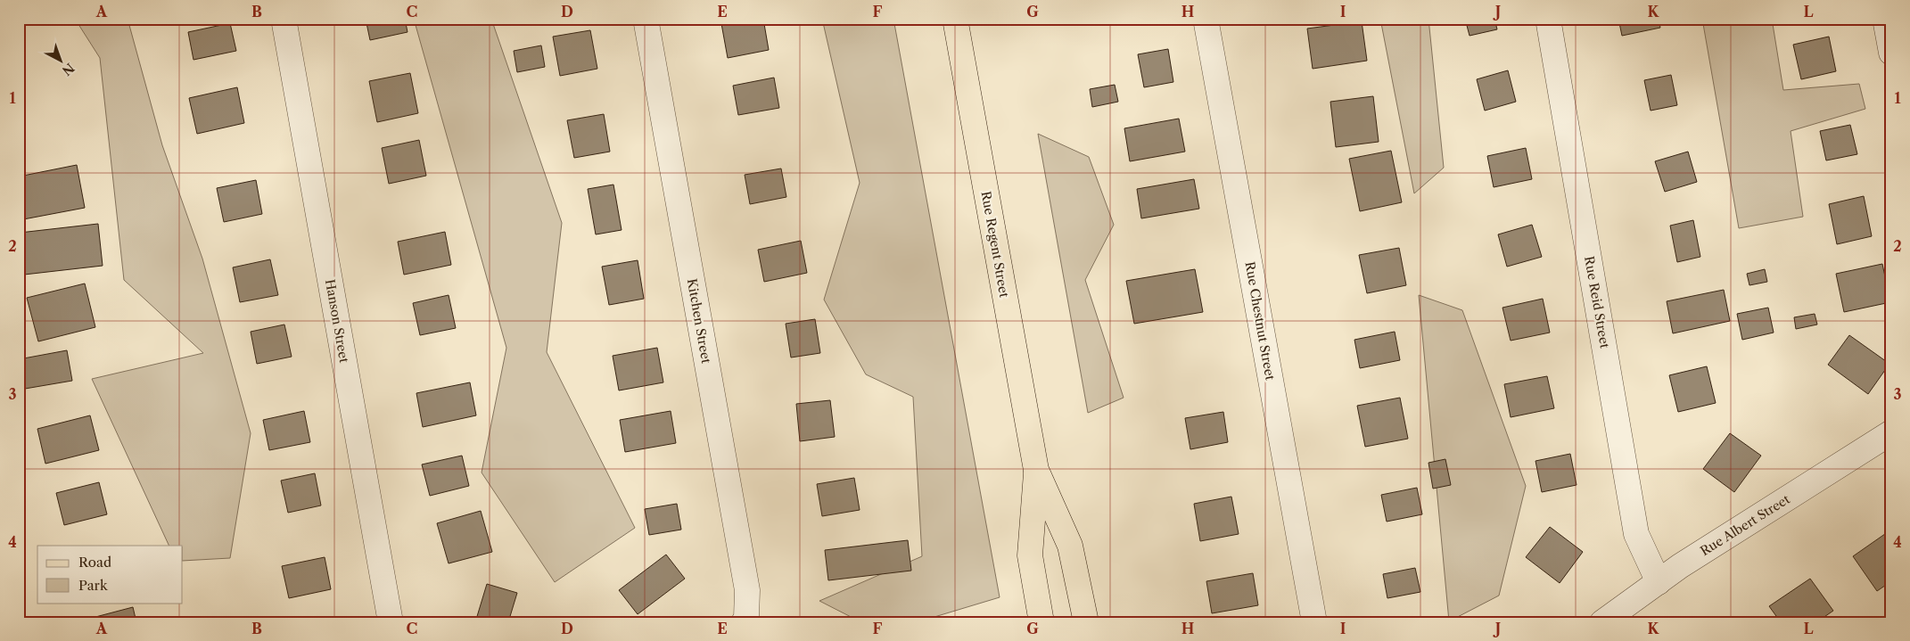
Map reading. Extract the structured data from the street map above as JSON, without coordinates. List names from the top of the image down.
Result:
{
  "streets": {
    "main road": ["Rue Regent Street"],
    "street": [
      "Rue Reid Street",
      "Hanson Street",
      "Kitchen Street",
      "Rue Chestnut Street",
      "Rue Albert Street"
    ]
  },
  "crossings": [
    ["Rue Reid Street", "Rue Albert Street"]
  ],
  "legend": ["Road", "Park"],
  "north": "bottom right",
  "grid": {
    "columns": [
      "A",
      "B",
      "C",
      "D",
      "E",
      "F",
      "G",
      "H",
      "I",
      "J",
      "K",
      "L"
    ],
    "rows": [
      "1",
      "2",
      "3",
      "4"
    ]
  }
}
